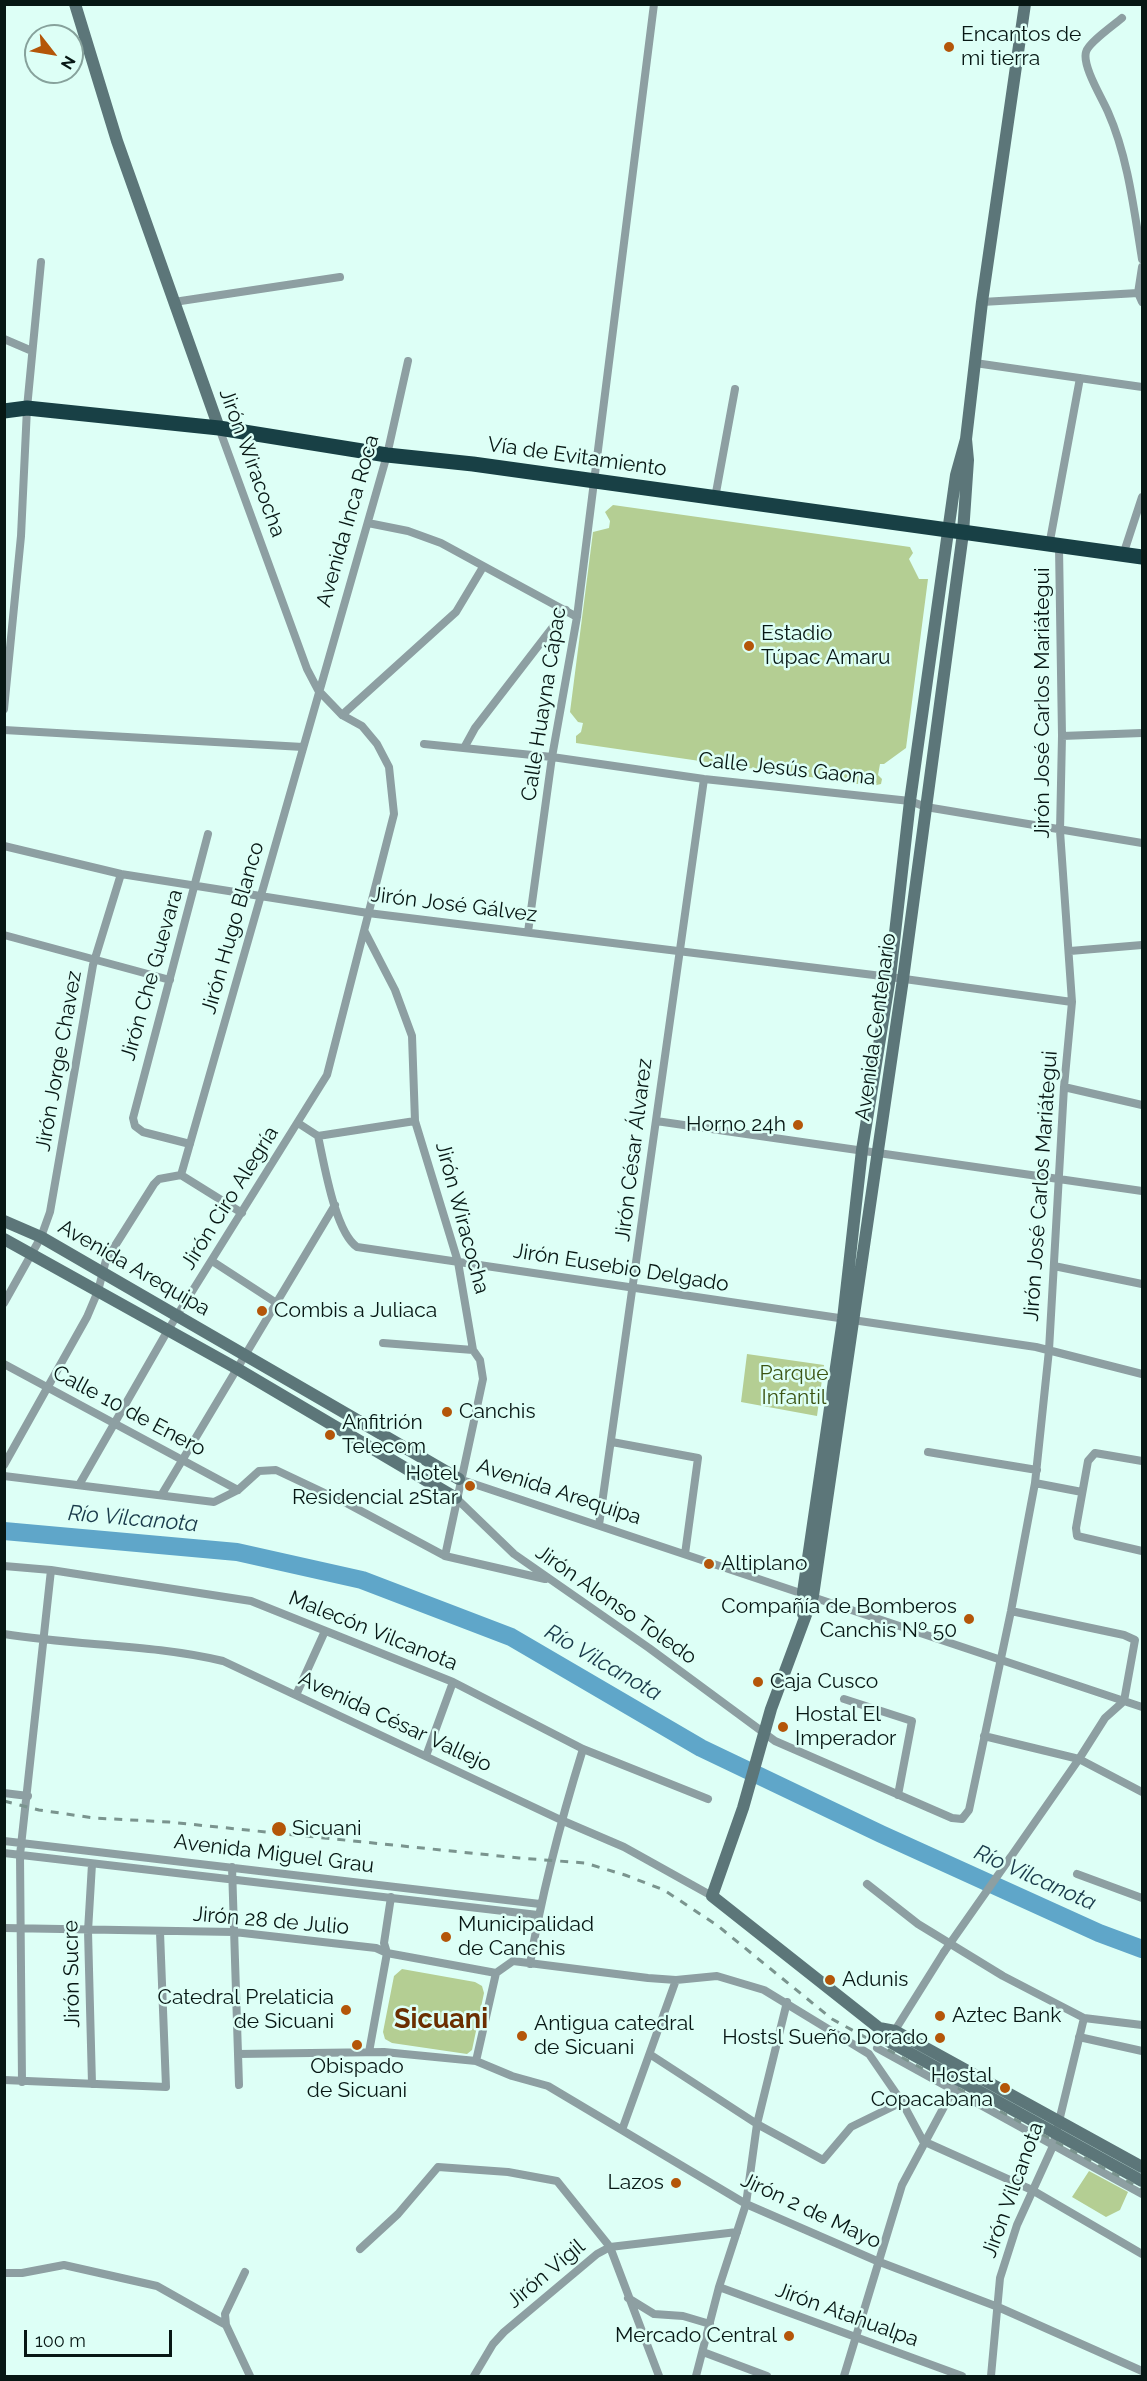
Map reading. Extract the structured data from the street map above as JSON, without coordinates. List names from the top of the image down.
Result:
{
  "streets": {
    "highway": ["Vía de Evitamiento"],
    "street": [
      "Jirón Wiracocha",
      "Avenida Inca Roca",
      "Jirón José Carlos Mariátegui",
      "Calle Huayna Cápac",
      "Calle Jesús Gaona",
      "Jirón José Gálvez",
      "Jirón Hugo Blanco",
      "Jirón Che Guevara",
      "Avenida Centenario",
      "Jirón Jorge Chavez",
      "Jirón César Álvarez",
      "Jirón Ciro Alegría",
      "Avenida Arequipa",
      "Jirón Eusebio Delgado",
      "Calle 10 de Enero",
      "Jirón Alonso Toledo",
      "Malecón Vilcanota",
      "Avenida César Vallejo",
      "Avenida Miguel Grau",
      "Jirón 28 de Julio",
      "Jirón Sucre",
      "Jirón Vilcanota",
      "Jirón 2 de Mayo",
      "Jirón Vigil",
      "Jirón Atahualpa"
    ]
  },
  "crossings": [
    ["Vía de Evitamiento", "Jirón Wiracocha"],
    ["Vía de Evitamiento", "Avenida Inca Roca"],
    ["Vía de Evitamiento", "Jirón José Carlos Mariátegui"],
    ["Vía de Evitamiento", "Calle Huayna Cápac"],
    ["Vía de Evitamiento", "Avenida Centenario"],
    ["Jirón Wiracocha", "Avenida Inca Roca"],
    ["Jirón Wiracocha", "Jirón José Gálvez"],
    ["Jirón Wiracocha", "Jirón Hugo Blanco"],
    ["Jirón Wiracocha", "Jirón Ciro Alegría"],
    ["Jirón Wiracocha", "Avenida Arequipa"],
    ["Jirón Wiracocha", "Jirón Eusebio Delgado"],
    ["Jirón Wiracocha", "Jirón Alonso Toledo"],
    ["Avenida Inca Roca", "Jirón Hugo Blanco"],
    ["Jirón José Carlos Mariátegui", "Calle Jesús Gaona"],
    ["Jirón José Carlos Mariátegui", "Jirón José Gálvez"],
    ["Jirón José Carlos Mariátegui", "Avenida Arequipa"],
    ["Jirón José Carlos Mariátegui", "Jirón Eusebio Delgado"],
    ["Jirón José Carlos Mariátegui", "Jirón Alonso Toledo"],
    ["Calle Huayna Cápac", "Calle Jesús Gaona"],
    ["Calle Huayna Cápac", "Jirón José Gálvez"],
    ["Calle Jesús Gaona", "Avenida Centenario"],
    ["Calle Jesús Gaona", "Jirón César Álvarez"],
    ["Jirón José Gálvez", "Jirón Hugo Blanco"],
    ["Jirón José Gálvez", "Jirón Che Guevara"],
    ["Jirón José Gálvez", "Avenida Centenario"],
    ["Jirón José Gálvez", "Jirón Jorge Chavez"],
    ["Jirón José Gálvez", "Jirón César Álvarez"],
    ["Jirón José Gálvez", "Jirón Ciro Alegría"],
    ["Jirón Hugo Blanco", "Jirón Che Guevara"],
    ["Avenida Centenario", "Jirón Eusebio Delgado"],
    ["Jirón Jorge Chavez", "Avenida Arequipa"],
    ["Jirón César Álvarez", "Avenida Arequipa"],
    ["Jirón César Álvarez", "Jirón Eusebio Delgado"],
    ["Jirón Ciro Alegría", "Avenida Arequipa"],
    ["Jirón Ciro Alegría", "Calle 10 de Enero"],
    ["Avenida Arequipa", "Jirón Alonso Toledo"],
    ["Avenida Miguel Grau", "Jirón Sucre"],
    ["Jirón 28 de Julio", "Jirón Sucre"],
    ["Jirón Vilcanota", "Jirón 2 de Mayo"]
  ],
  "districts": ["Sicuani"],
  "water": ["Río Vilcanota"],
  "parks": ["Parque Infantil"],
  "places": [
    "Encantos de mi tierra",
    "Estadio Túpac Amaru",
    "Horno 24h",
    "Combis a Juliaca",
    "Canchis",
    "Anfitrión Telecom",
    "Hotel Residencial 2Star",
    "Altiplano",
    "Compañía de Bomberos Canchis Nº 50",
    "Caja Cusco",
    "Hostal El Imperador",
    "Sicuani",
    "Municipalidad de Canchis",
    "Adunis",
    "Catedral Prelaticia de Sicuani",
    "Aztec Bank",
    "Antigua catedral de Sicuani",
    "Hostsl Sueño Dorado",
    "Obispado de Sicuani",
    "Hostal Copacabana",
    "Lazos",
    "Mercado Central"
  ],
  "scale_bar": "100 m",
  "north": "bottom right"
}
